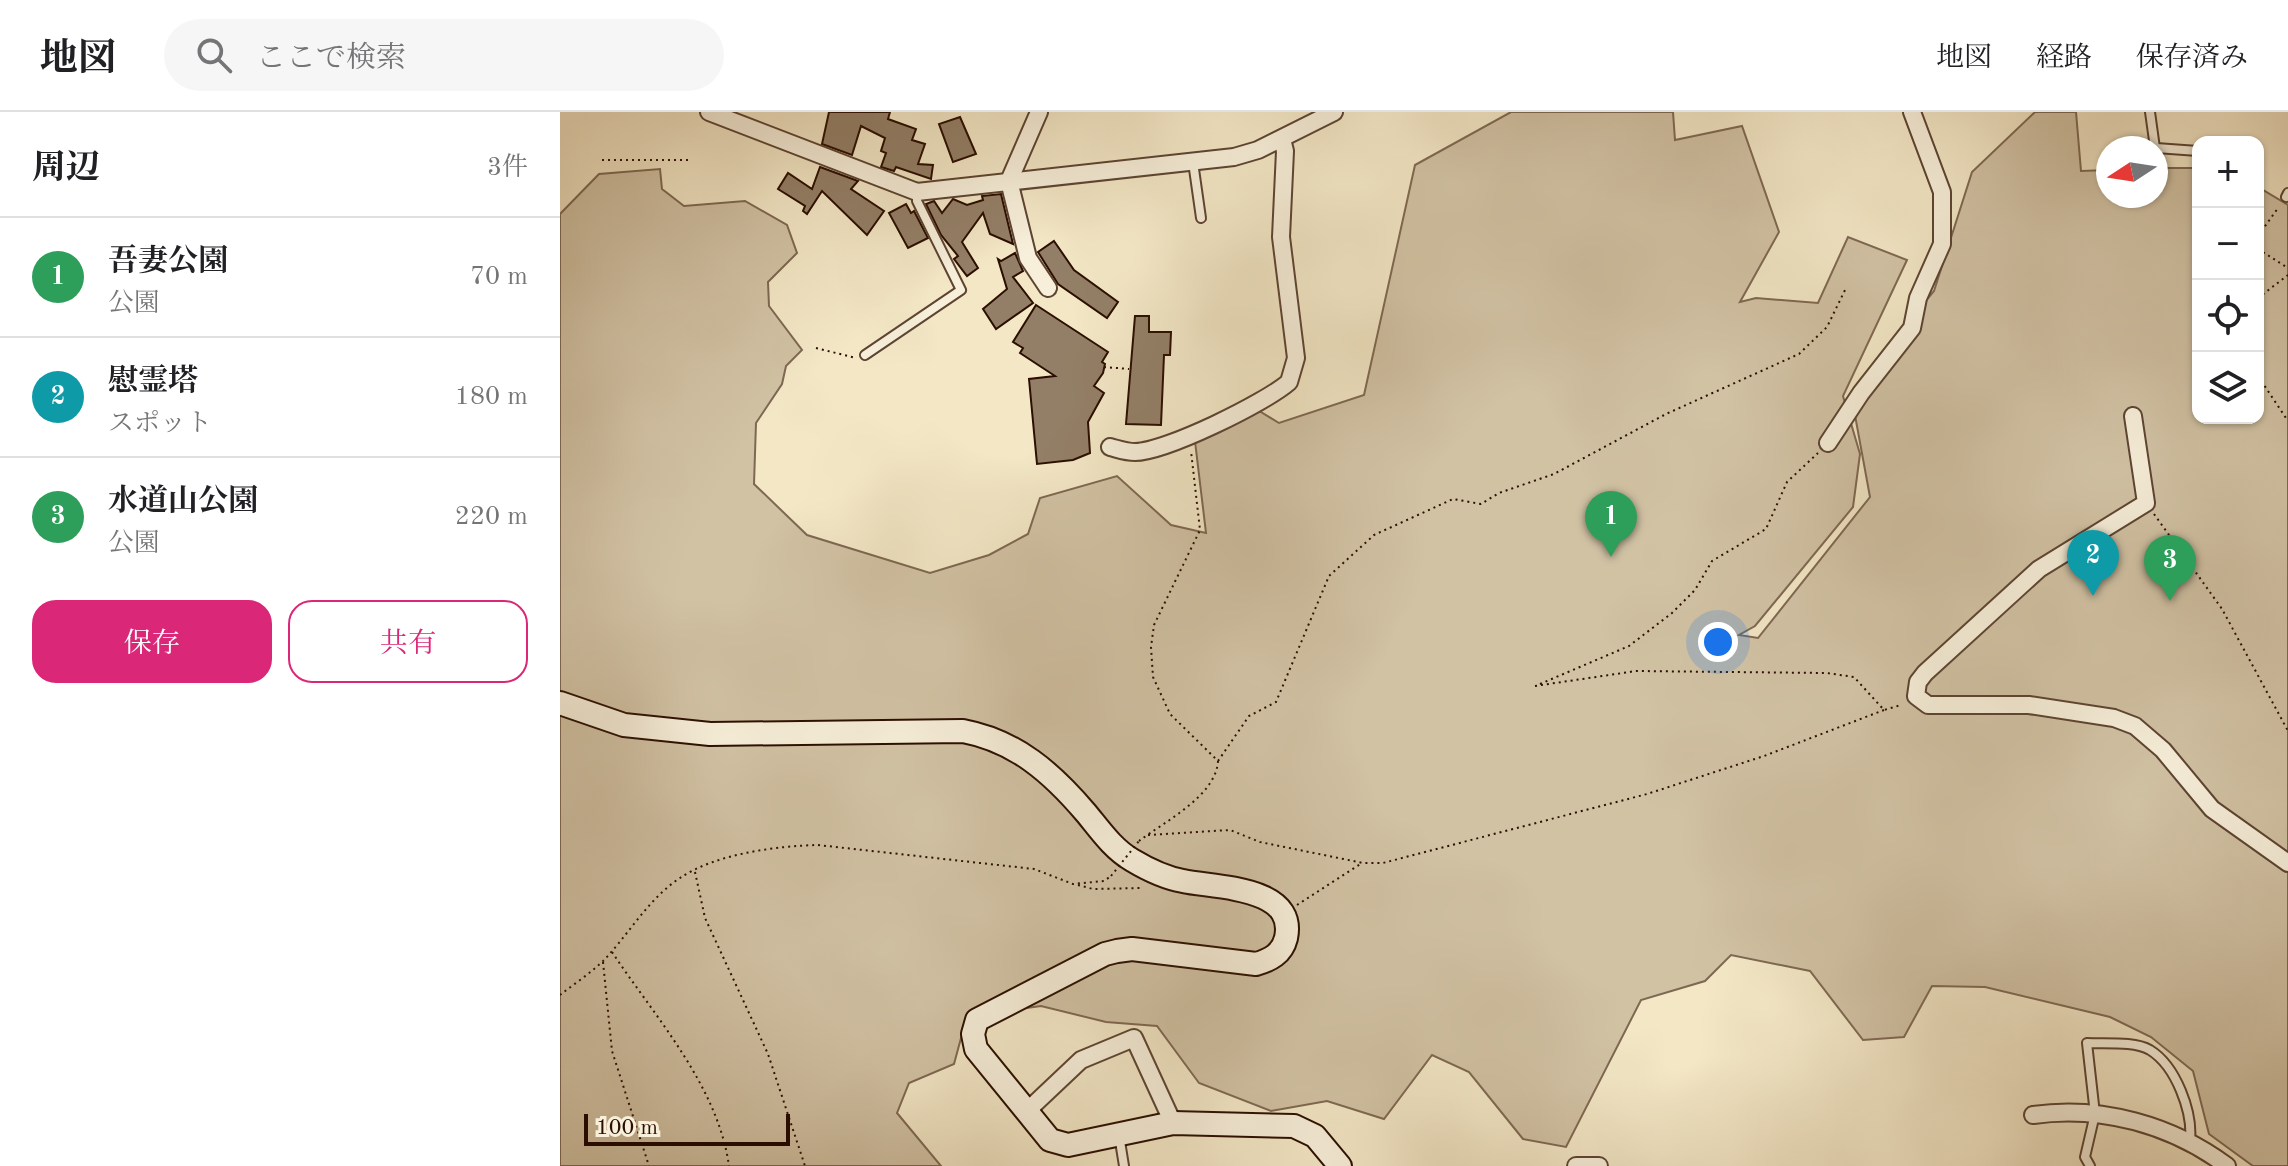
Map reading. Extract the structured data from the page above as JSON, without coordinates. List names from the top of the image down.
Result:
{
  "scale_bar": "100 m",
  "north": "left",
  "page": {
    "header": "地図",
    "search": "ここで検索",
    "nav": ["地図", "経路", "保存済み"],
    "heading": ["周辺", "3件"],
    "map_buttons": ["+", "−"],
    "list": [
      {
        "mark": "1",
        "name": "吾妻公園",
        "note": "公園",
        "value": "70 m"
      },
      {
        "mark": "2",
        "name": "慰霊塔",
        "note": "スポット",
        "value": "180 m"
      },
      {
        "mark": "3",
        "name": "水道山公園",
        "note": "公園",
        "value": "220 m"
      }
    ],
    "pins": ["1", "2", "3"],
    "buttons": ["保存", "共有"],
    "scale": "100 m"
  }
}
